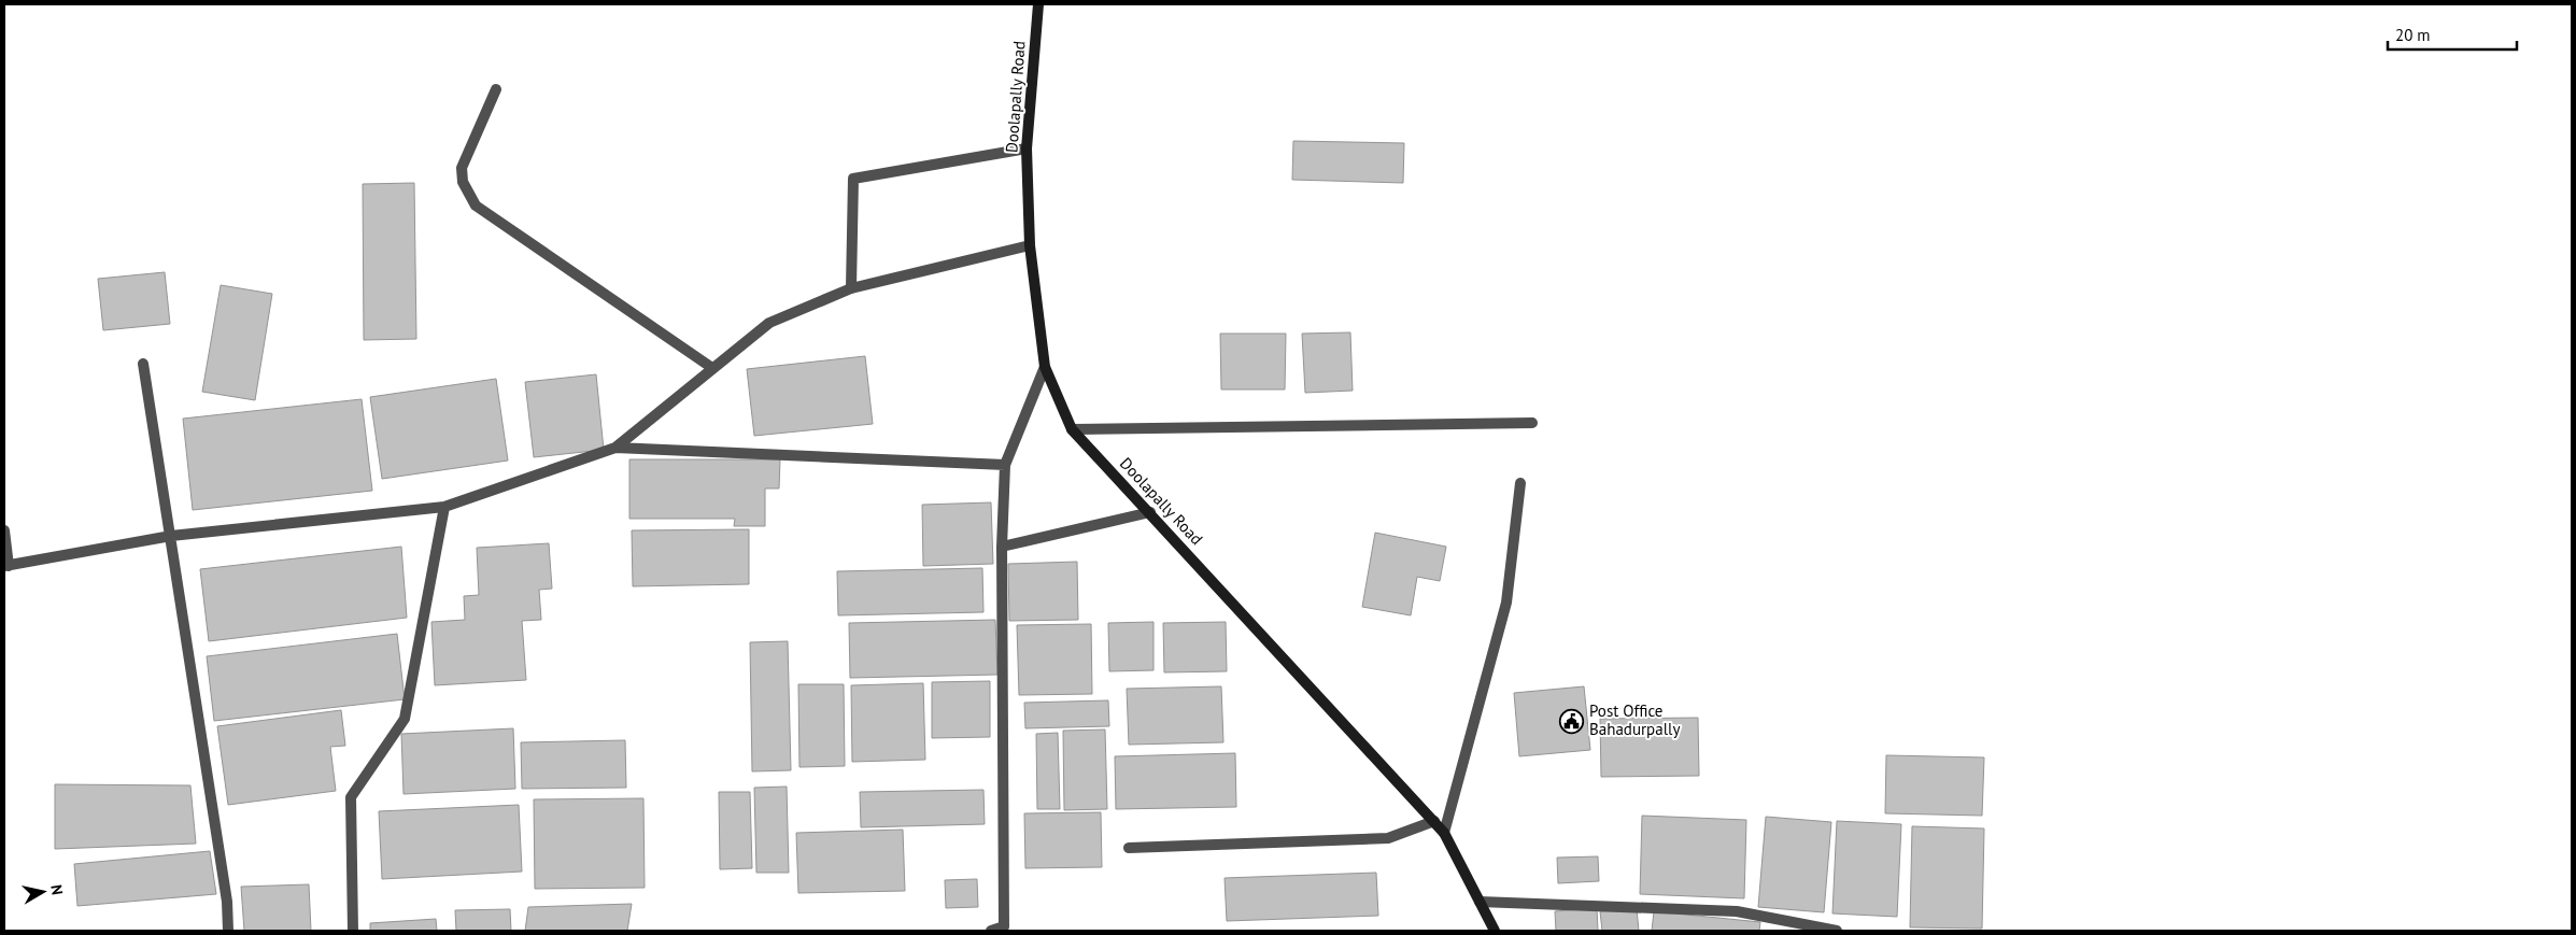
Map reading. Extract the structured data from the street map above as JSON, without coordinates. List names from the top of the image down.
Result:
{
  "streets": {
    "main road": ["Doolapally Road"]
  },
  "places": {
    "public building": ["Post Office Bahadurpally"]
  },
  "scale_bar": "20 m",
  "north": "right"
}
